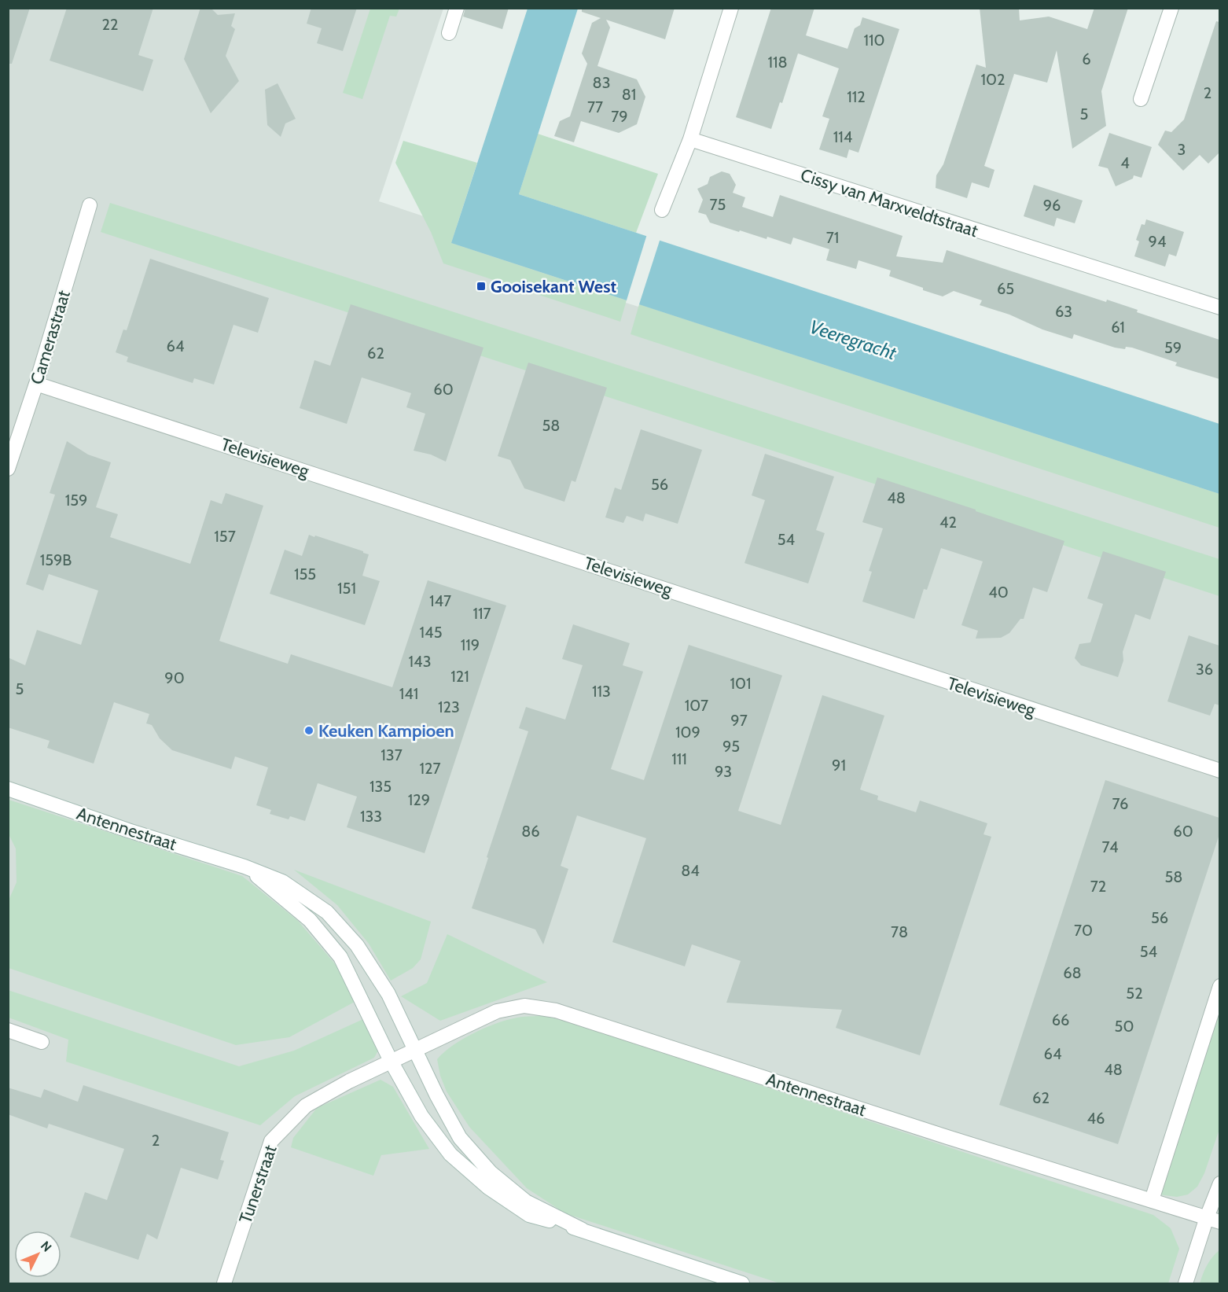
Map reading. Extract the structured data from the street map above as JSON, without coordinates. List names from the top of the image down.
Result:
{
  "streets": {
    "street": [
      "Cissy van Marxveldtstraat",
      "Camerastraat",
      "Televisieweg",
      "Antennestraat",
      "Tunerstraat"
    ]
  },
  "crossings": [
    ["Camerastraat", "Televisieweg"],
    ["Antennestraat", "Tunerstraat"]
  ],
  "water": ["Veeregracht"],
  "places": {
    "transit": ["Gooisekant West"],
    "other": ["Keuken Kampioen"]
  },
  "house_numbers": [
    "22",
    "110",
    "6",
    "118",
    "102",
    "83",
    "2",
    "81",
    "112",
    "77",
    "5",
    "79",
    "114",
    "3",
    "4",
    "75",
    "96",
    "71",
    "94",
    "65",
    "63",
    "61",
    "64",
    "59",
    "62",
    "60",
    "58",
    "56",
    "48",
    "159",
    "42",
    "157",
    "54",
    "159B",
    "155",
    "151",
    "40",
    "147",
    "117",
    "145",
    "119",
    "143",
    "36",
    "121",
    "90",
    "101",
    "5",
    "113",
    "141",
    "107",
    "123",
    "97",
    "109",
    "95",
    "137",
    "111",
    "91",
    "127",
    "93",
    "135",
    "129",
    "76",
    "133",
    "86",
    "60",
    "74",
    "84",
    "58",
    "72",
    "56",
    "70",
    "78",
    "54",
    "68",
    "52",
    "66",
    "50",
    "64",
    "48",
    "62",
    "46",
    "2"
  ],
  "north": "top right"
}
